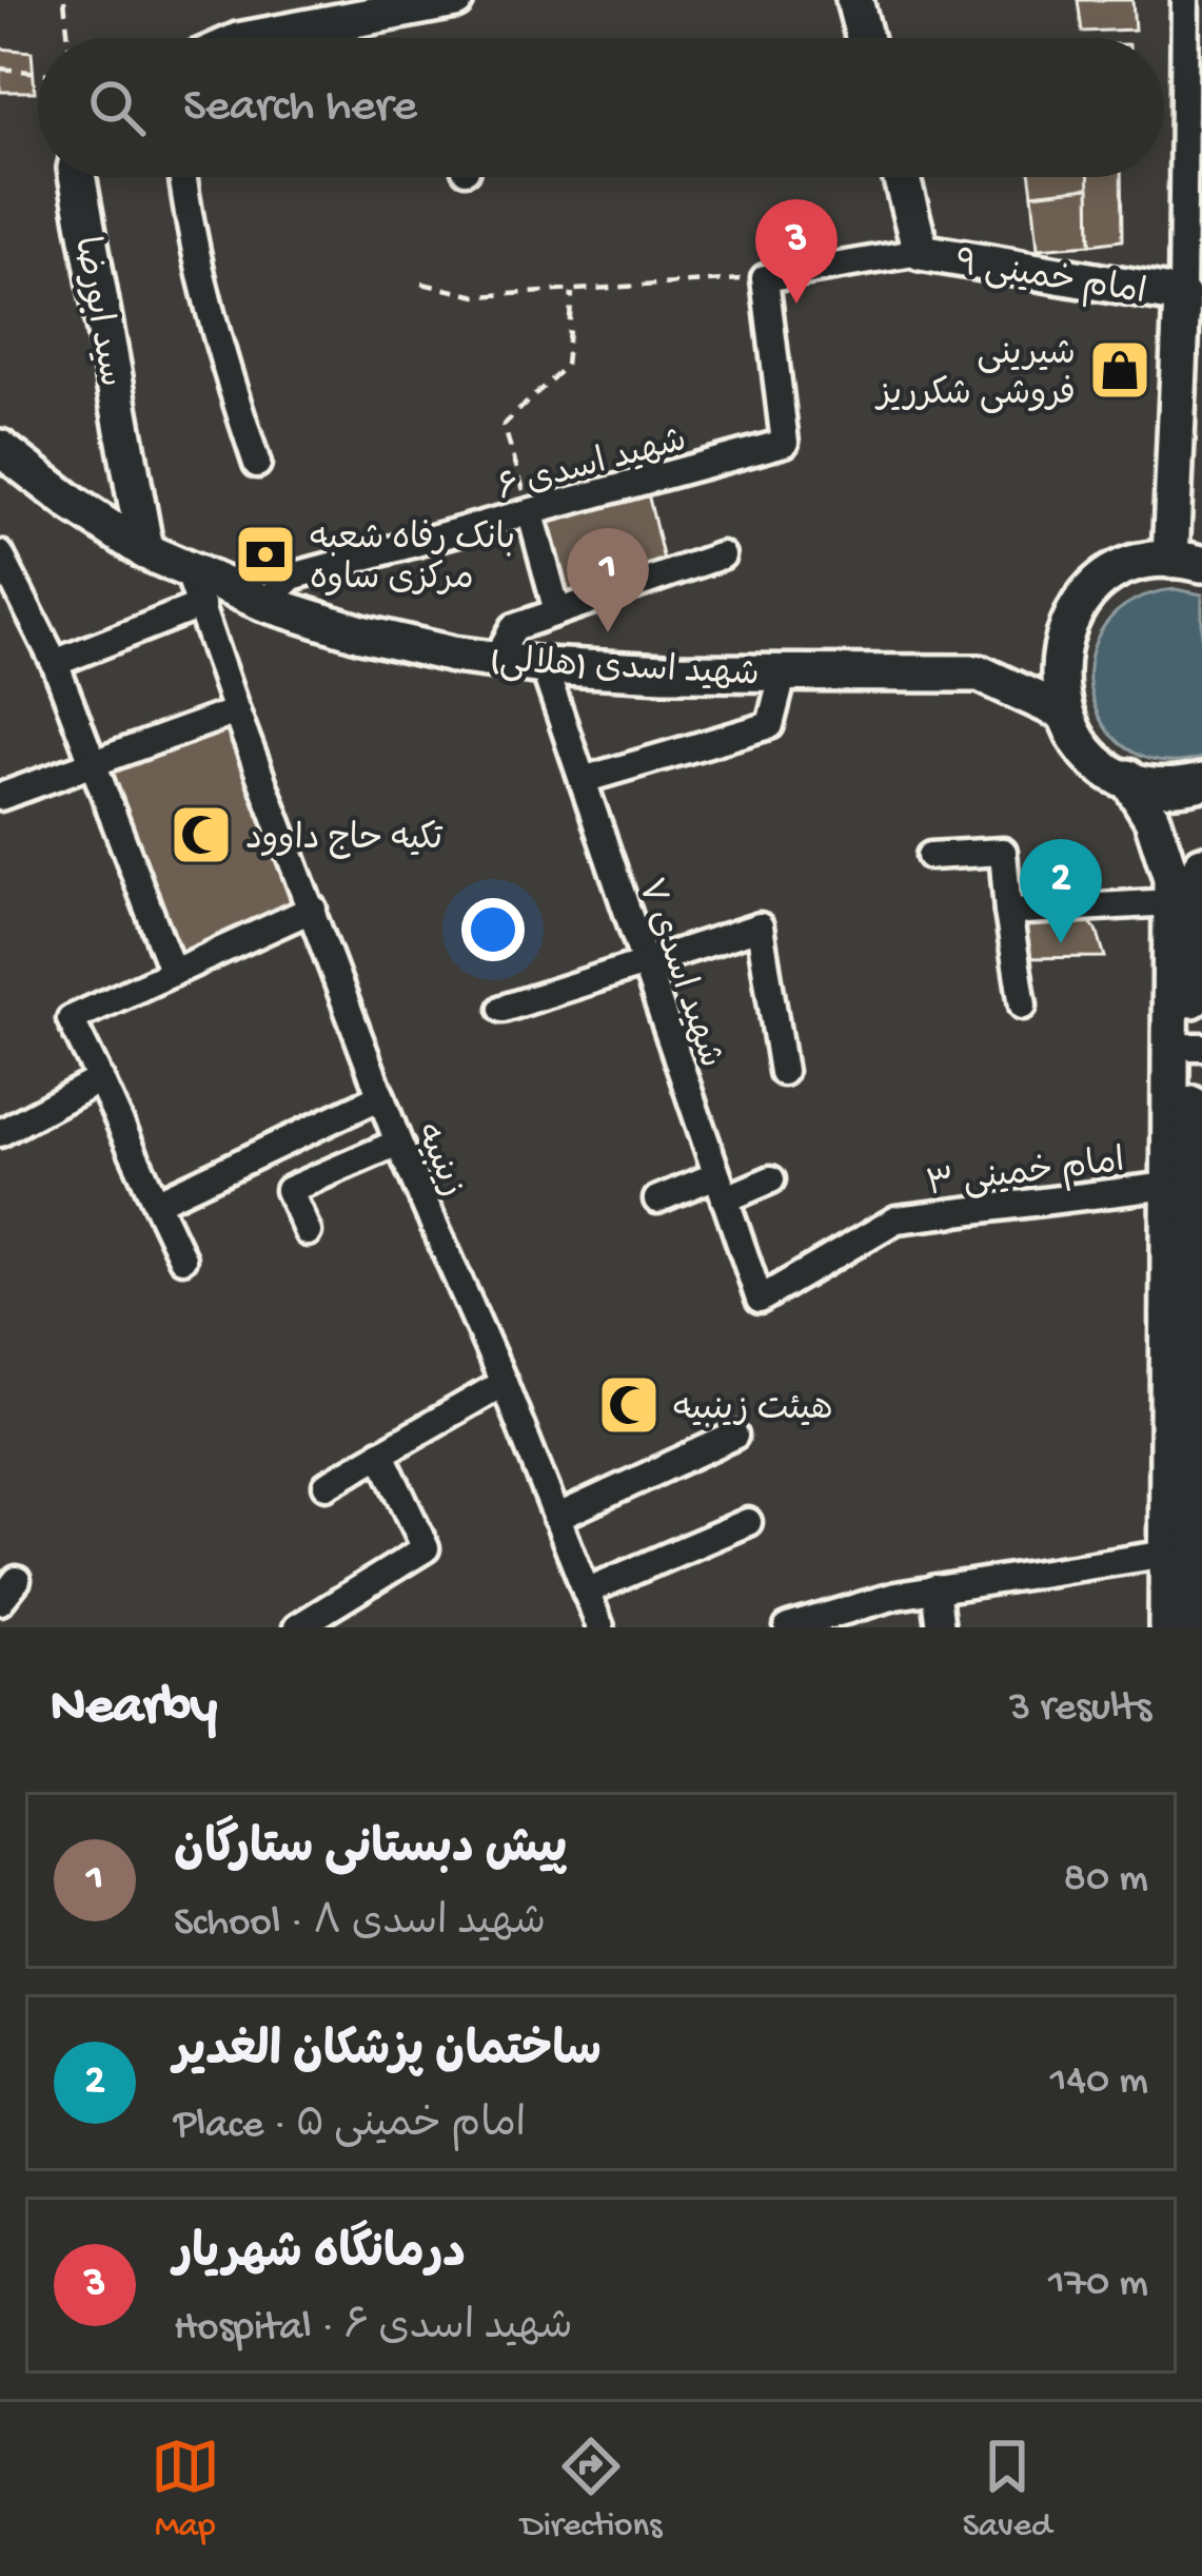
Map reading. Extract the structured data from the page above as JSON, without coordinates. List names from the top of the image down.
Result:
{
  "streets": {
    "street": [
      "امام خمینی ۹",
      "سید ابورضا",
      "شهید اسدی ۶",
      "شهید اسدی (هلالی)",
      "شهید اسدی ۷",
      "زینبیه",
      "امام خمینی ۳"
    ]
  },
  "crossings": [
    ["سید ابورضا", "شهید اسدی (هلالی)"],
    ["شهید اسدی ۶", "شهید اسدی (هلالی)"],
    ["شهید اسدی (هلالی)", "شهید اسدی ۷"],
    ["شهید اسدی (هلالی)", "زینبیه"],
    ["شهید اسدی ۷", "امام خمینی ۳"]
  ],
  "places": {
    "shop": ["شیرینی فروشی شکرریز"],
    "bank": ["بانک رفاه شعبه مرکزی ساوه"],
    "mosque": ["تکیه حاج داوود", "هیئت زینبیه"]
  },
  "page": {
    "search": "Search here",
    "pins": ["3", "1", "2"],
    "heading": ["Nearby", "3 results"],
    "list": [
      {
        "mark": "1",
        "name": "پیش دبستانی ستارگان",
        "note": "School · شهید اسدی ۸",
        "value": "80 m"
      },
      {
        "mark": "2",
        "name": "ساختمان پزشکان الغدیر",
        "note": "Place · امام خمینی ۵",
        "value": "140 m"
      },
      {
        "mark": "3",
        "name": "درمانگاه شهریار",
        "note": "Hospital · شهید اسدی ۶",
        "value": "170 m"
      }
    ],
    "nav": ["Map", "Directions", "Saved"]
  }
}
